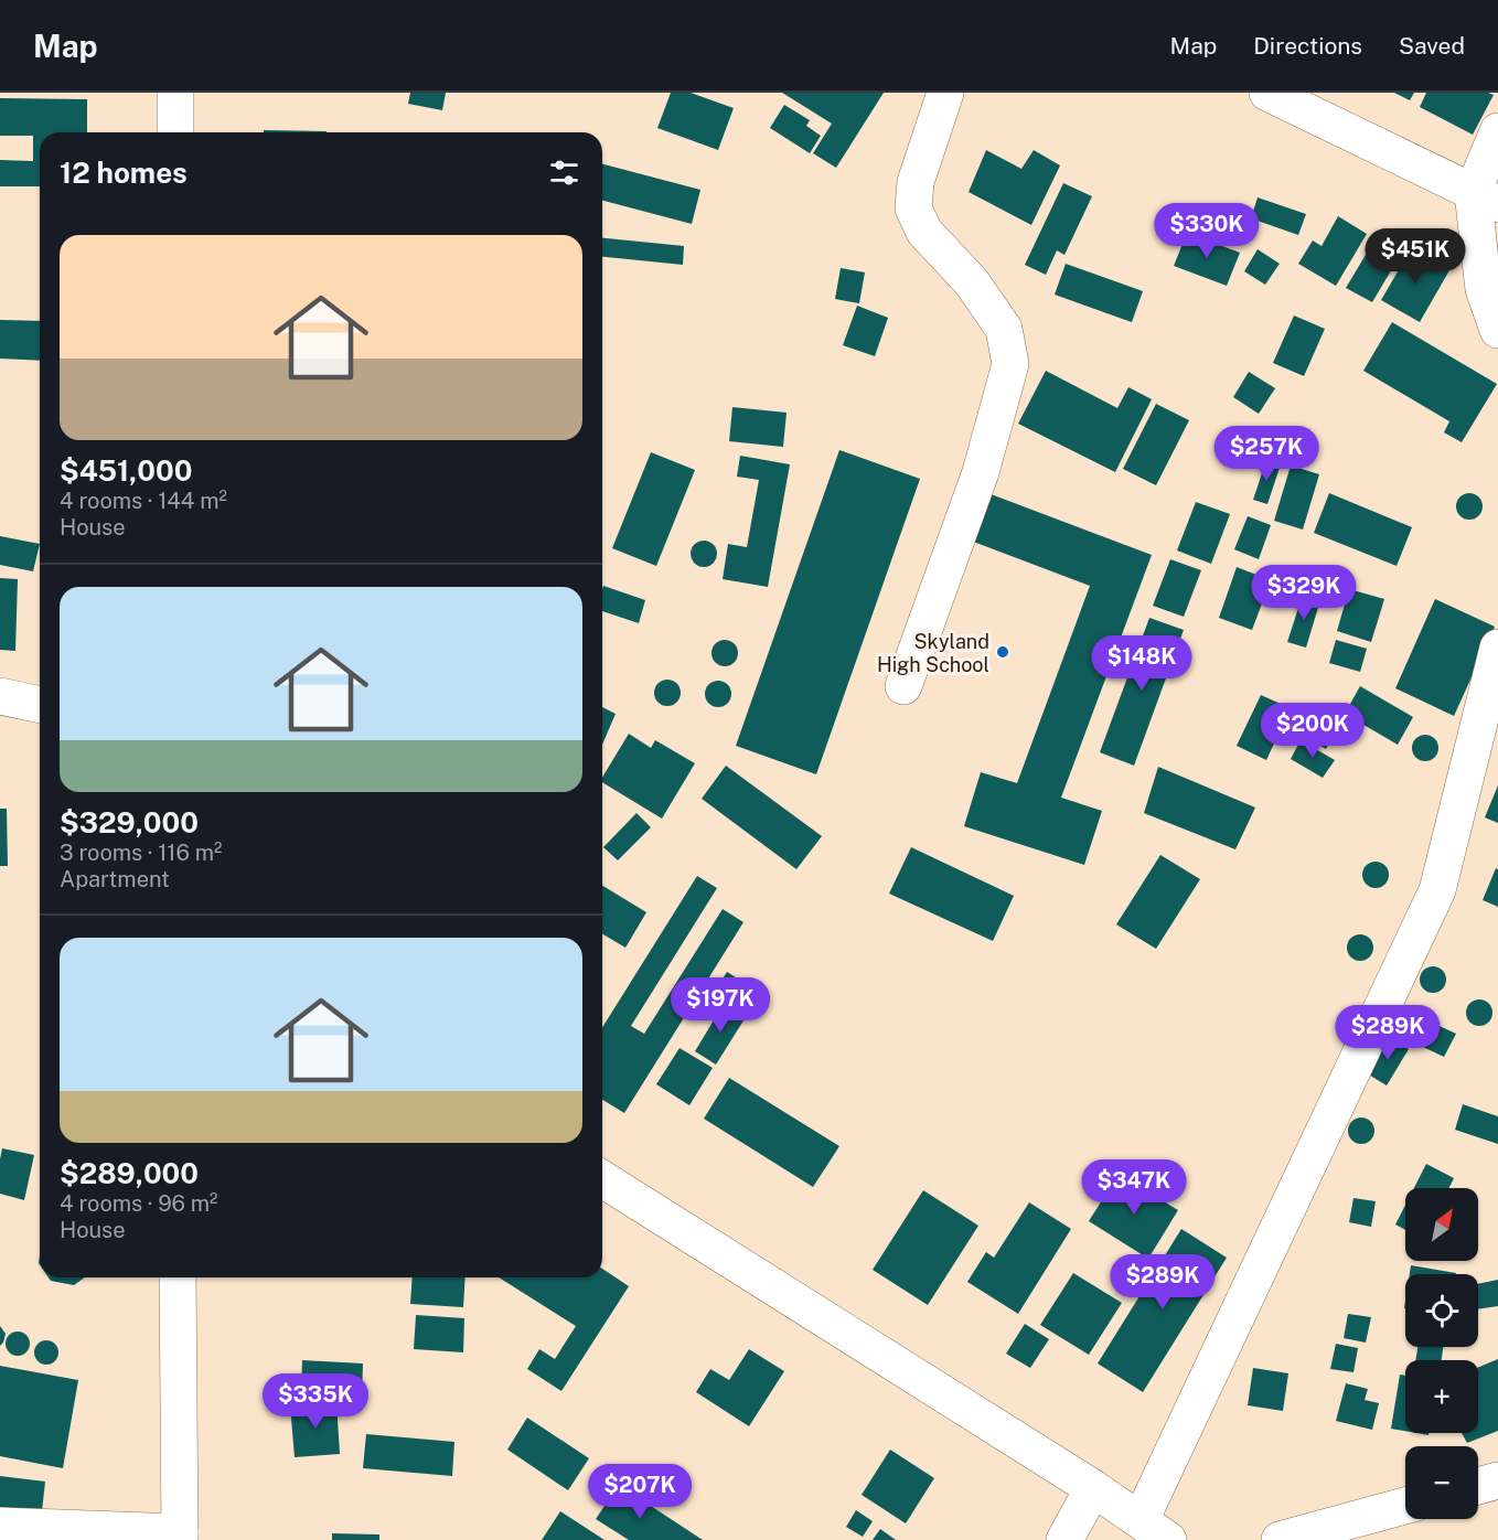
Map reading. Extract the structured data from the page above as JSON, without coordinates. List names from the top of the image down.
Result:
{
  "places": ["Skyland High School"],
  "north": "top right",
  "page": {
    "header": "Map",
    "nav": ["Map", "Directions", "Saved"],
    "heading": "12 homes",
    "price": [
      "$330K",
      "$451K",
      "$257K",
      "$329K",
      "$148K",
      "$200K",
      "$197K",
      "$289K",
      "$347K",
      "$289K",
      "$335K",
      "$207K"
    ],
    "list": [
      {
        "name": "$451,000",
        "note": "4 rooms · 144 m² · House"
      },
      {
        "name": "$329,000",
        "note": "3 rooms · 116 m² · Apartment"
      },
      {
        "name": "$289,000",
        "note": "4 rooms · 96 m² · House"
      }
    ],
    "map_buttons": ["+", "−"]
  }
}
